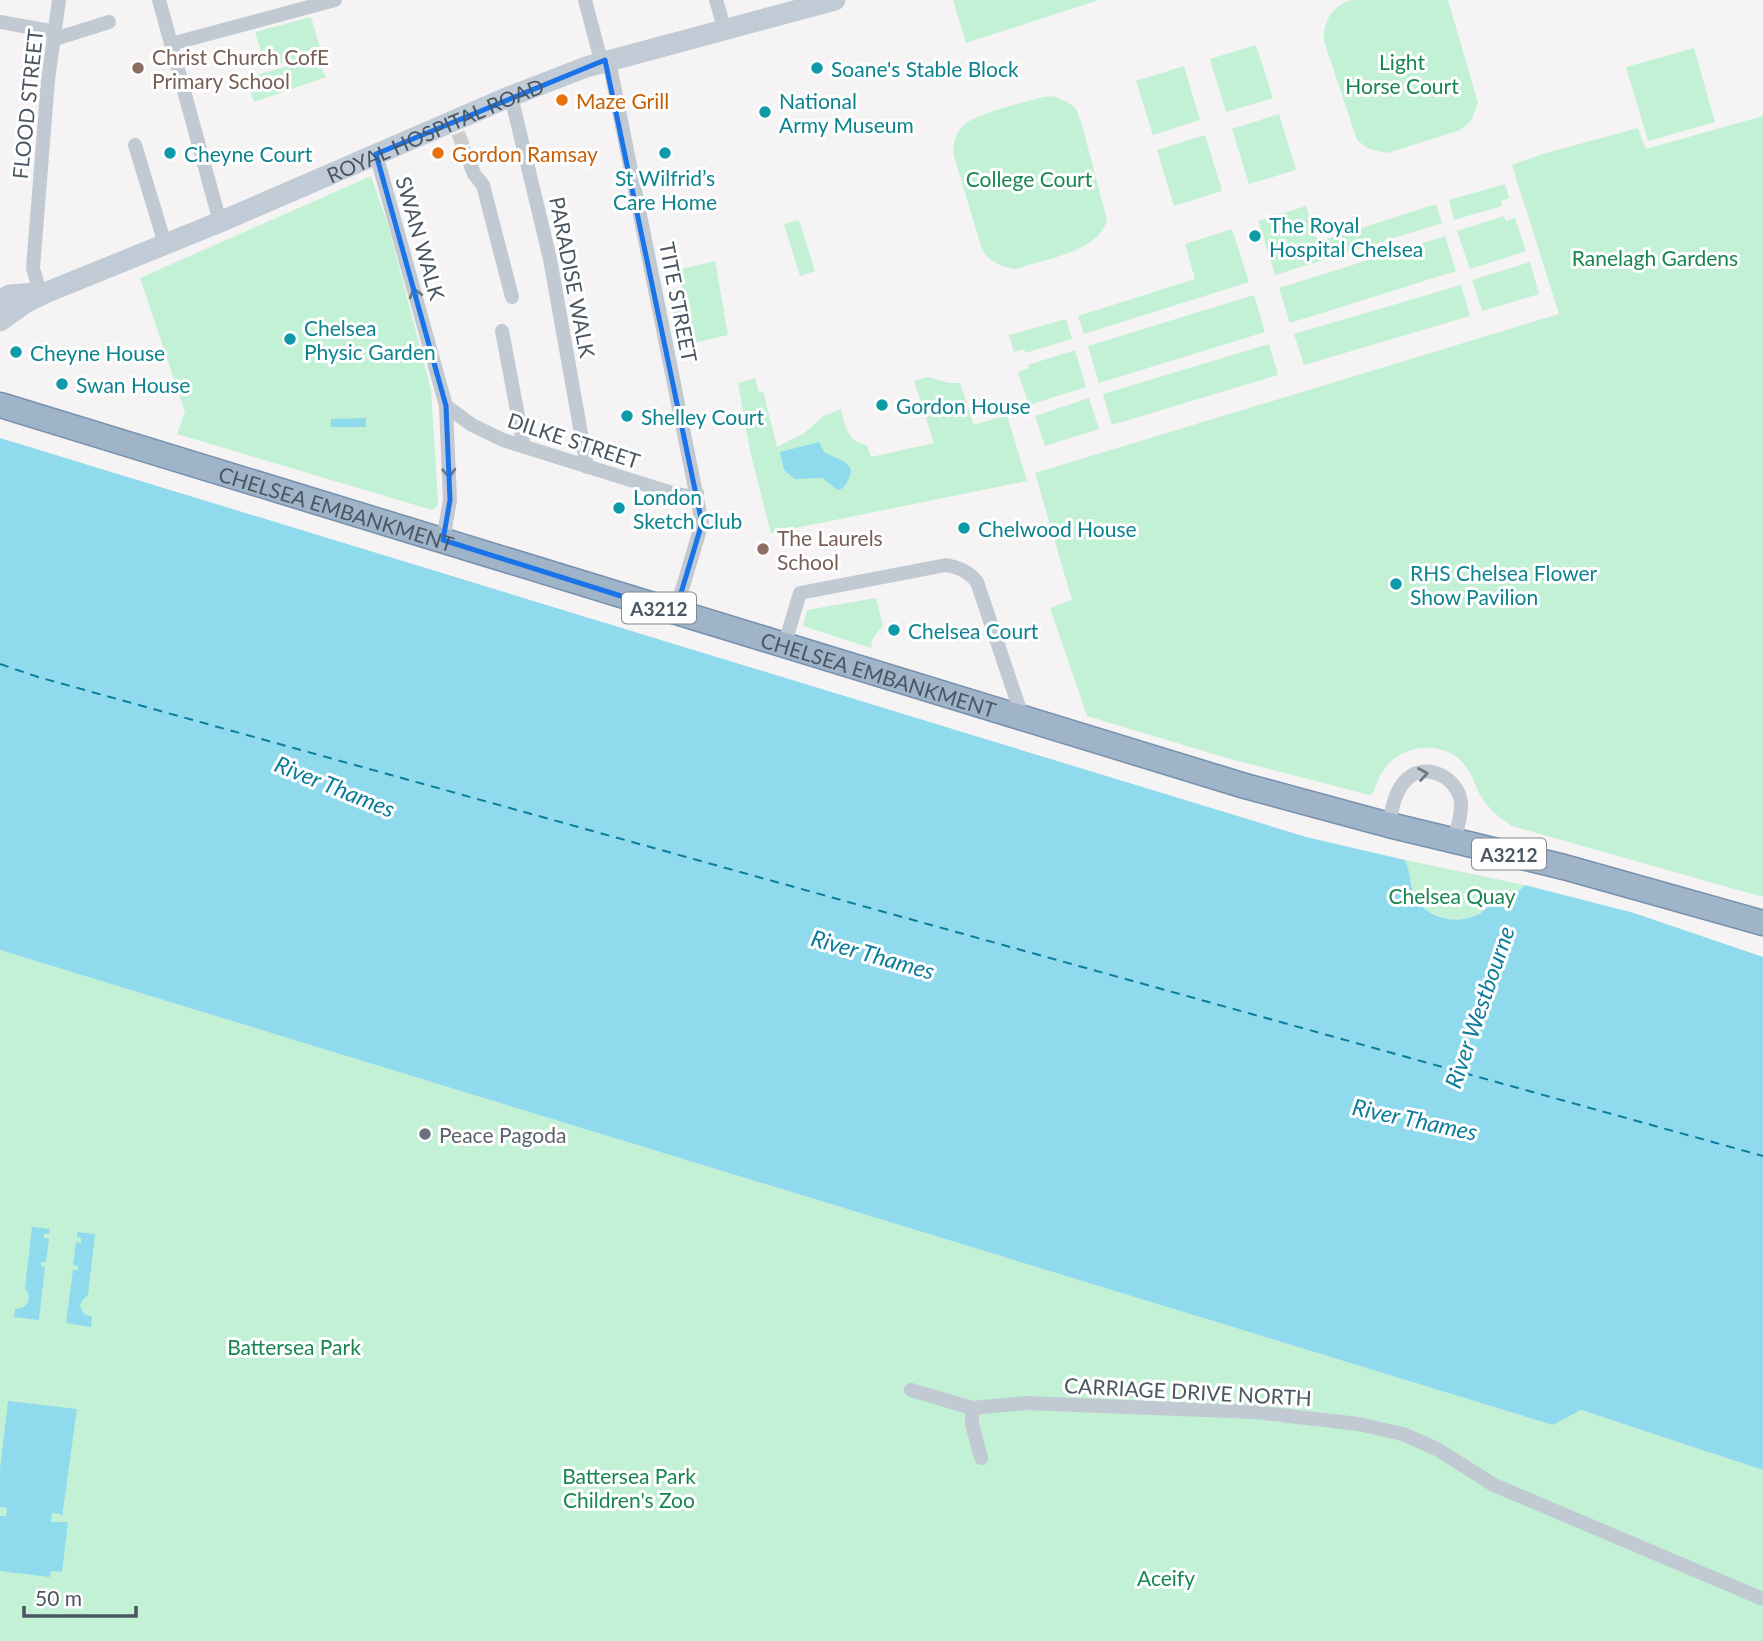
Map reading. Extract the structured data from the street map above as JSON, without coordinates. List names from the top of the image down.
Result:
{
  "streets": {
    "highway": ["CHELSEA EMBANKMENT", "A3212"],
    "main road": ["ROYAL HOSPITAL ROAD"],
    "street": [
      "FLOOD STREET",
      "SWAN WALK",
      "PARADISE WALK",
      "TITE STREET",
      "DILKE STREET",
      "CARRIAGE DRIVE NORTH"
    ]
  },
  "crossings": [
    ["FLOOD STREET", "ROYAL HOSPITAL ROAD"],
    ["ROYAL HOSPITAL ROAD", "SWAN WALK"],
    ["ROYAL HOSPITAL ROAD", "PARADISE WALK"],
    ["ROYAL HOSPITAL ROAD", "TITE STREET"],
    ["SWAN WALK", "DILKE STREET"],
    ["SWAN WALK", "CHELSEA EMBANKMENT"],
    ["PARADISE WALK", "DILKE STREET"],
    ["TITE STREET", "DILKE STREET"],
    ["TITE STREET", "CHELSEA EMBANKMENT"]
  ],
  "water": ["River Thames", "River Westbourne"],
  "parks": [
    "Light Horse Court",
    "College Court",
    "Ranelagh Gardens",
    "Chelsea Quay",
    "Battersea Park",
    "Battersea Park Children's Zoo",
    "Aceify"
  ],
  "places": [
    "Christ Church CofE Primary School",
    "Soane's Stable Block",
    "Maze Grill",
    "National Army Museum",
    "Cheyne Court",
    "Gordon Ramsay",
    "St Wilfrid’s Care Home",
    "The Royal Hospital Chelsea",
    "Chelsea Physic Garden",
    "Cheyne House",
    "Swan House",
    "Gordon House",
    "Shelley Court",
    "London Sketch Club",
    "Chelwood House",
    "The Laurels School",
    "RHS Chelsea Flower Show Pavilion",
    "Chelsea Court",
    "Peace Pagoda"
  ],
  "scale_bar": "50 m"
}
